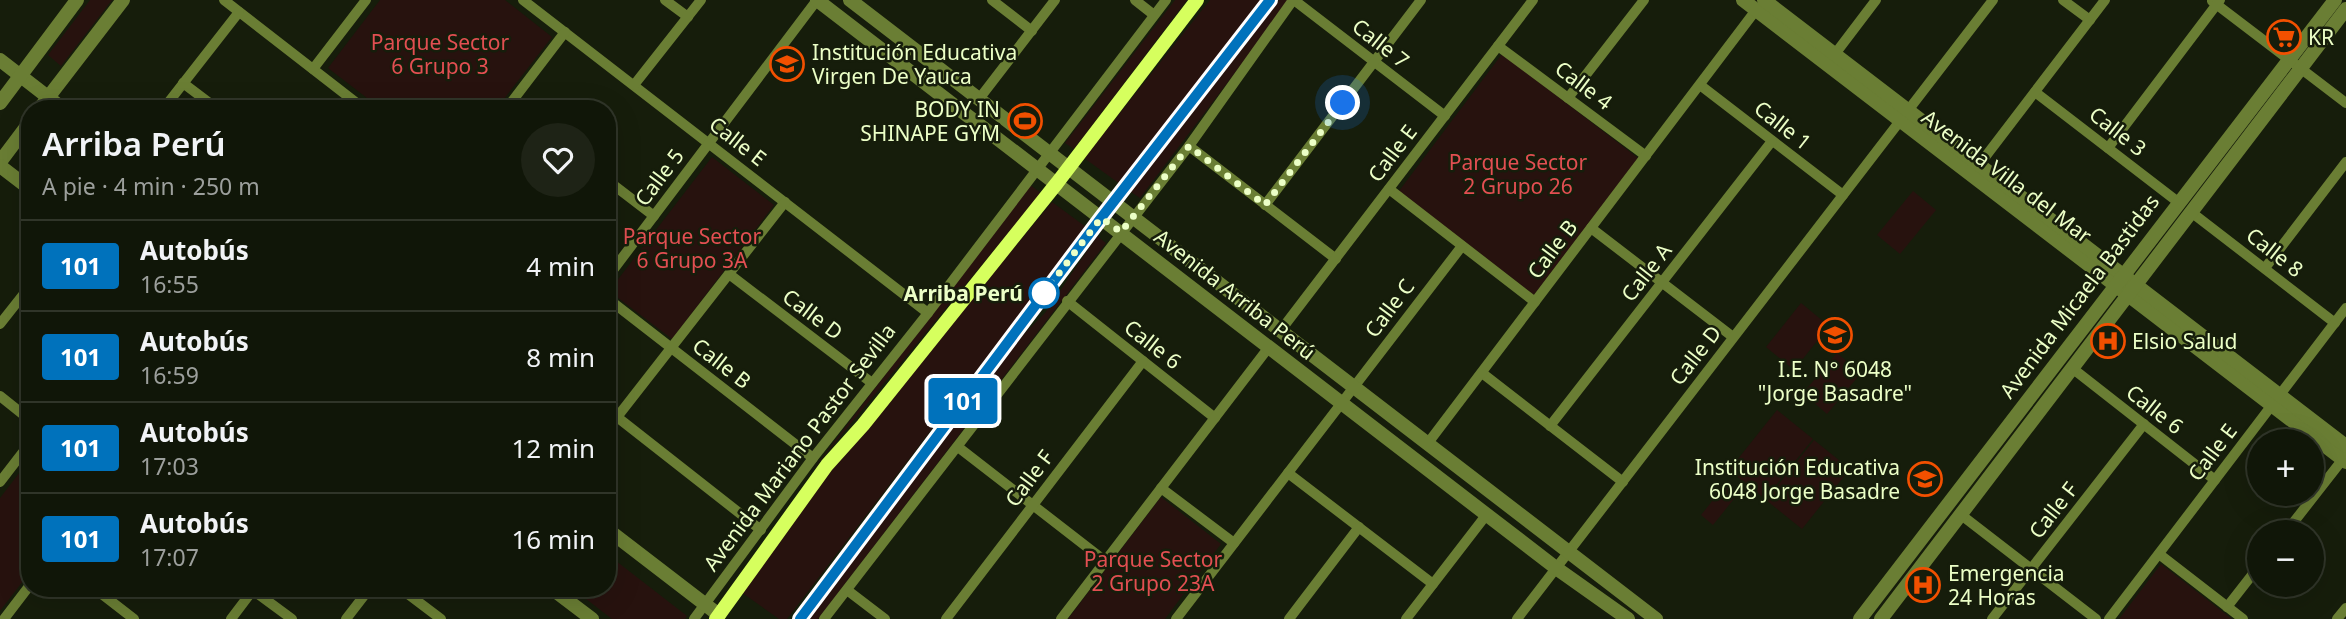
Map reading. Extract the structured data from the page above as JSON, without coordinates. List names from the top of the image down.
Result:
{
  "streets": {
    "main road": ["Avenida Mariano Pastor Sevilla"],
    "street": [
      "Calle 7",
      "Calle 4",
      "Calle 1",
      "Calle 3",
      "Calle E",
      "Avenida Villa del Mar",
      "Calle 5",
      "Calle B",
      "Calle 8",
      "Calle A",
      "Avenida Arriba Perú",
      "Avenida Micaela Bastidas",
      "Calle C",
      "Calle D",
      "Calle 6",
      "Calle F"
    ]
  },
  "crossings": [
    ["Calle 7", "Calle E"],
    ["Calle 4", "Calle E"],
    ["Calle 4", "Calle B"],
    ["Calle 1", "Calle B"],
    ["Calle 1", "Calle A"],
    ["Calle 1", "Calle D"],
    ["Calle 3", "Avenida Micaela Bastidas"],
    ["Calle E", "Avenida Villa del Mar"],
    ["Calle E", "Calle 5"],
    ["Calle E", "Calle 8"],
    ["Calle E", "Avenida Arriba Perú"],
    ["Calle E", "Calle 6"],
    ["Calle E", "Avenida Mariano Pastor Sevilla"],
    ["Avenida Villa del Mar", "Calle B"],
    ["Avenida Villa del Mar", "Avenida Micaela Bastidas"],
    ["Avenida Villa del Mar", "Calle D"],
    ["Calle 5", "Avenida Arriba Perú"],
    ["Calle B", "Avenida Arriba Perú"],
    ["Calle B", "Avenida Mariano Pastor Sevilla"],
    ["Calle 8", "Avenida Micaela Bastidas"],
    ["Avenida Arriba Perú", "Calle C"],
    ["Avenida Arriba Perú", "Calle D"],
    ["Avenida Arriba Perú", "Avenida Mariano Pastor Sevilla"],
    ["Avenida Micaela Bastidas", "Calle 6"],
    ["Calle D", "Avenida Mariano Pastor Sevilla"],
    ["Calle 6", "Calle F"]
  ],
  "parks": [
    "Parque Sector 6 Grupo 3",
    "Parque Sector 2 Grupo 26",
    "Parque Sector 6 Grupo 3A",
    "Parque Sector 2 Grupo 23A"
  ],
  "places": {
    "supermarket": ["KR"],
    "school or university": ["Institución Educativa Virgen De Yauca", "I.E. N° 6048 \"Jorge Basadre\"", "Institución Educativa 6048 Jorge Basadre"],
    "sports": ["BODY IN SHINAPE GYM"],
    "other": ["Arriba Perú"],
    "hospital": ["Elsio Salud", "Emergencia 24 Horas"]
  },
  "lines": ["bus line 101"],
  "page": {
    "on_map": "101",
    "heading": ["Arriba Perú", "A pie · 4 min · 250 m"],
    "list": [
      {
        "mark": "101",
        "name": "Autobús",
        "note": "16:55",
        "value": "4 min"
      },
      {
        "mark": "101",
        "name": "Autobús",
        "note": "16:59",
        "value": "8 min"
      },
      {
        "mark": "101",
        "name": "Autobús",
        "note": "17:03",
        "value": "12 min"
      },
      {
        "mark": "101",
        "name": "Autobús",
        "note": "17:07",
        "value": "16 min"
      }
    ],
    "map_buttons": ["+", "−"]
  }
}
